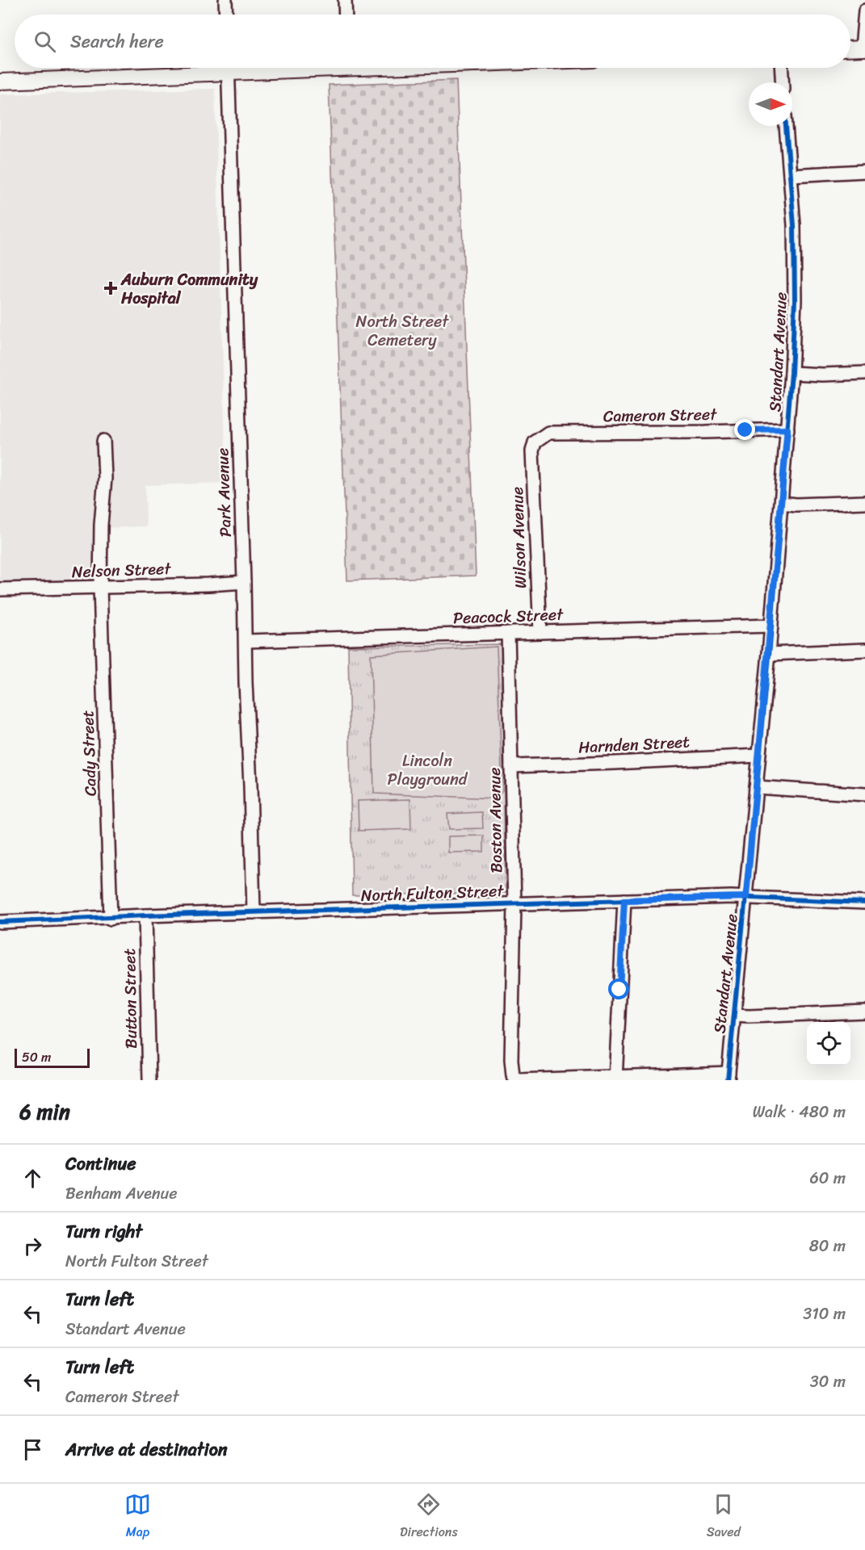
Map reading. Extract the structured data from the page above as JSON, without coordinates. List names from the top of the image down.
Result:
{
  "streets": {
    "street": [
      "Standart Avenue",
      "Cameron Street",
      "Park Avenue",
      "Wilson Avenue",
      "Nelson Street",
      "Peacock Street",
      "Harnden Street",
      "Cady Street",
      "Boston Avenue",
      "North Fulton Street",
      "Button Street"
    ]
  },
  "crossings": [
    ["Standart Avenue", "Cameron Street"],
    ["Standart Avenue", "Peacock Street"],
    ["Standart Avenue", "Harnden Street"],
    ["Standart Avenue", "North Fulton Street"],
    ["Cameron Street", "Wilson Avenue"],
    ["Park Avenue", "Nelson Street"],
    ["Park Avenue", "Peacock Street"],
    ["Park Avenue", "North Fulton Street"],
    ["Wilson Avenue", "Peacock Street"],
    ["Nelson Street", "Cady Street"],
    ["Peacock Street", "Boston Avenue"],
    ["Harnden Street", "Boston Avenue"],
    ["Cady Street", "North Fulton Street"],
    ["Boston Avenue", "North Fulton Street"],
    ["North Fulton Street", "Button Street"]
  ],
  "parks": ["North Street Cemetery", "Lincoln Playground"],
  "places": {
    "health": ["Auburn Community Hospital"]
  },
  "scale_bar": "50 m",
  "north": "right",
  "page": {
    "search": "Search here",
    "scale": "50 m",
    "heading": ["6 min", "Walk · 480 m"],
    "list": [
      ["Continue", "Benham Avenue", "60 m"],
      ["Turn right", "North Fulton Street", "80 m"],
      ["Turn left", "Standart Avenue", "310 m"],
      ["Turn left", "Cameron Street", "30 m"],
      "Arrive at destination"
    ],
    "nav": ["Map", "Directions", "Saved"]
  }
}
